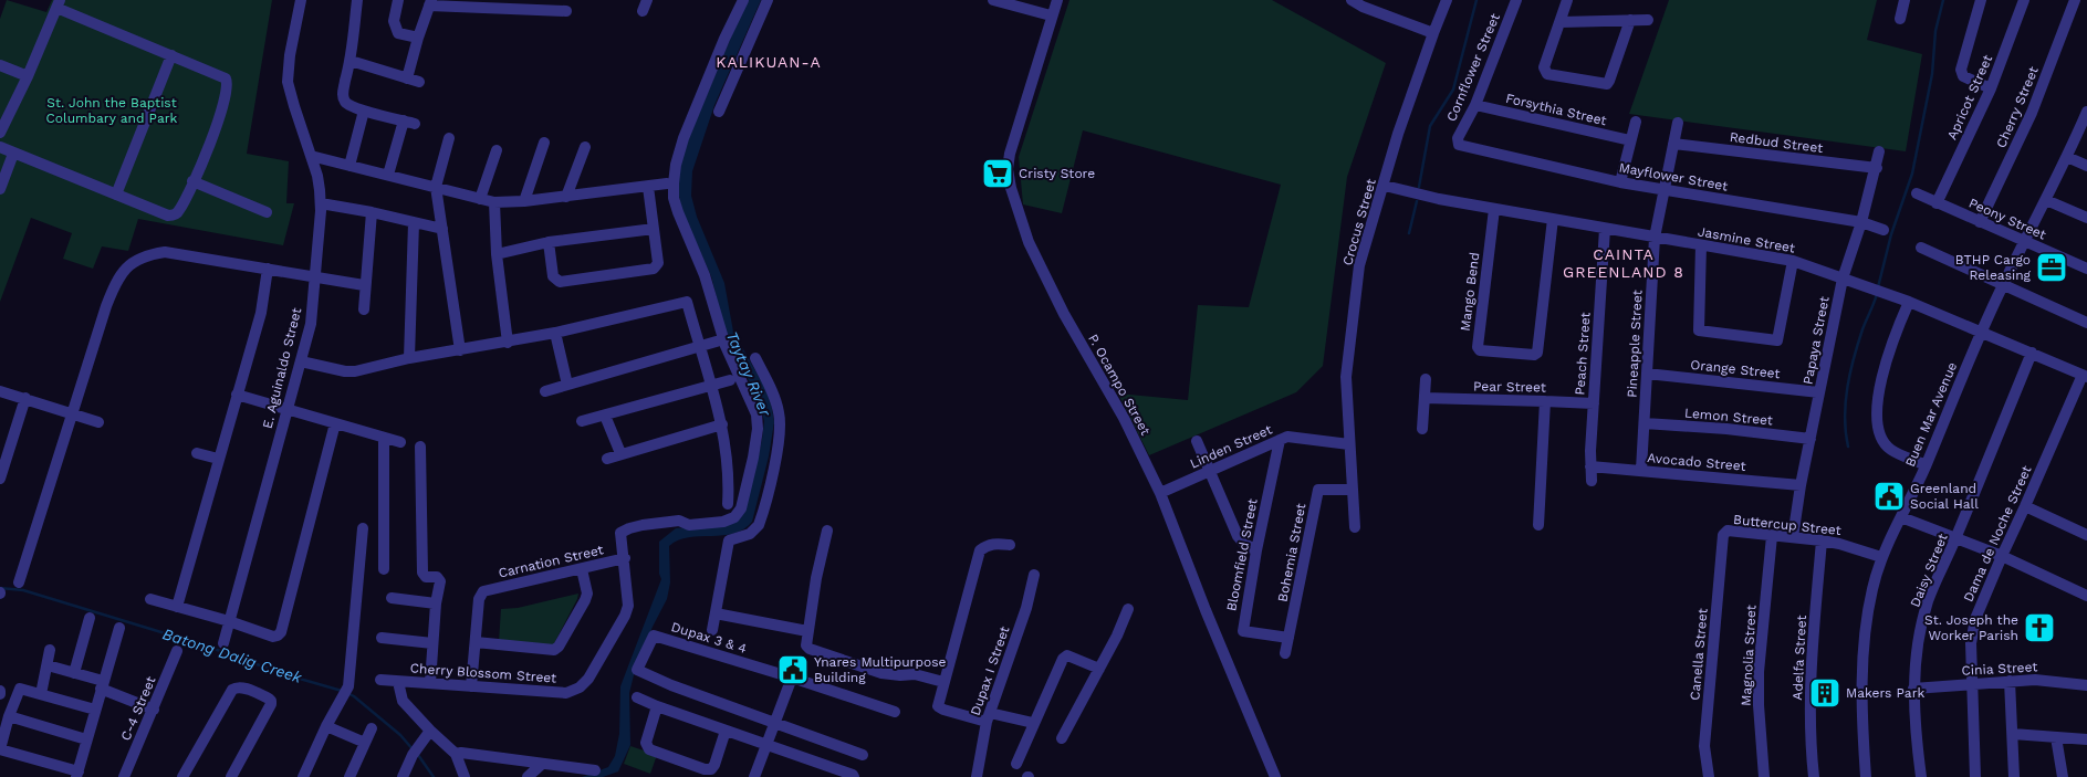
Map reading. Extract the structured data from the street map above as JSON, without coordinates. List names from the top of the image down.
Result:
{
  "streets": {
    "street": [
      "Cornflower Street",
      "Apricot Street",
      "Cherry Street",
      "Forsythia Street",
      "Redbud Street",
      "Mayflower Street",
      "Peony Street",
      "Crocus Street",
      "Jasmine Street",
      "Mango Bend",
      "Papaya Street",
      "Pineapple Street",
      "Peach Street",
      "E. Aguinaldo Street",
      "Orange Street",
      "P. Ocampo Street",
      "Pear Street",
      "Buen Mar Avenue",
      "Lemon Street",
      "Linden Street",
      "Avocado Street",
      "Buttercup Street",
      "Dama de Noche Street",
      "Bohemia Street",
      "Bloomfield Street",
      "Carnation Street",
      "Daisy Street",
      "Dupax 3 & 4",
      "Canella Street",
      "Magnolia Street",
      "Adelfa Street",
      "Cinia Street",
      "Dupax I Street",
      "Cherry Blossom Street",
      "C-4 Street"
    ]
  },
  "crossings": [
    ["Cornflower Street", "Forsythia Street"],
    ["Cornflower Street", "Mayflower Street"],
    ["Apricot Street", "Peony Street"],
    ["Cherry Street", "Peony Street"],
    ["Redbud Street", "Papaya Street"],
    ["Redbud Street", "Pineapple Street"],
    ["Mayflower Street", "Papaya Street"],
    ["Mayflower Street", "Pineapple Street"],
    ["Peony Street", "Buen Mar Avenue"],
    ["Crocus Street", "Jasmine Street"],
    ["Crocus Street", "Linden Street"],
    ["Crocus Street", "Bohemia Street"],
    ["Jasmine Street", "Mango Bend"],
    ["Jasmine Street", "Papaya Street"],
    ["Jasmine Street", "Pineapple Street"],
    ["Jasmine Street", "Peach Street"],
    ["Jasmine Street", "Buen Mar Avenue"],
    ["Jasmine Street", "Dama de Noche Street"],
    ["Jasmine Street", "Daisy Street"],
    ["Papaya Street", "Orange Street"],
    ["Papaya Street", "Lemon Street"],
    ["Papaya Street", "Avocado Street"],
    ["Papaya Street", "Buttercup Street"],
    ["Pineapple Street", "Orange Street"],
    ["Pineapple Street", "Lemon Street"],
    ["Pineapple Street", "Avocado Street"],
    ["Peach Street", "Pear Street"],
    ["Peach Street", "Avocado Street"],
    ["P. Ocampo Street", "Linden Street"],
    ["Buen Mar Avenue", "Buttercup Street"],
    ["Linden Street", "Bloomfield Street"],
    ["Buttercup Street", "Canella Street"],
    ["Buttercup Street", "Magnolia Street"],
    ["Buttercup Street", "Adelfa Street"],
    ["Dama de Noche Street", "Cinia Street"],
    ["Bohemia Street", "Bloomfield Street"],
    ["Carnation Street", "Cherry Blossom Street"],
    ["Daisy Street", "Cinia Street"]
  ],
  "districts": ["KALIKUAN-A", "CAINTA GREENLAND 8"],
  "water": ["Taytay River", "Batong Dalig Creek"],
  "parks": ["St. John the Baptist Columbary and Park"],
  "places": {
    "supermarket": ["Cristy Store"],
    "office": ["BTHP Cargo Releasing"],
    "public building": ["Greenland Social Hall", "Ynares Multipurpose Building"],
    "church": ["St. Joseph the Worker Parish"],
    "building": ["Makers Park"]
  }
}
